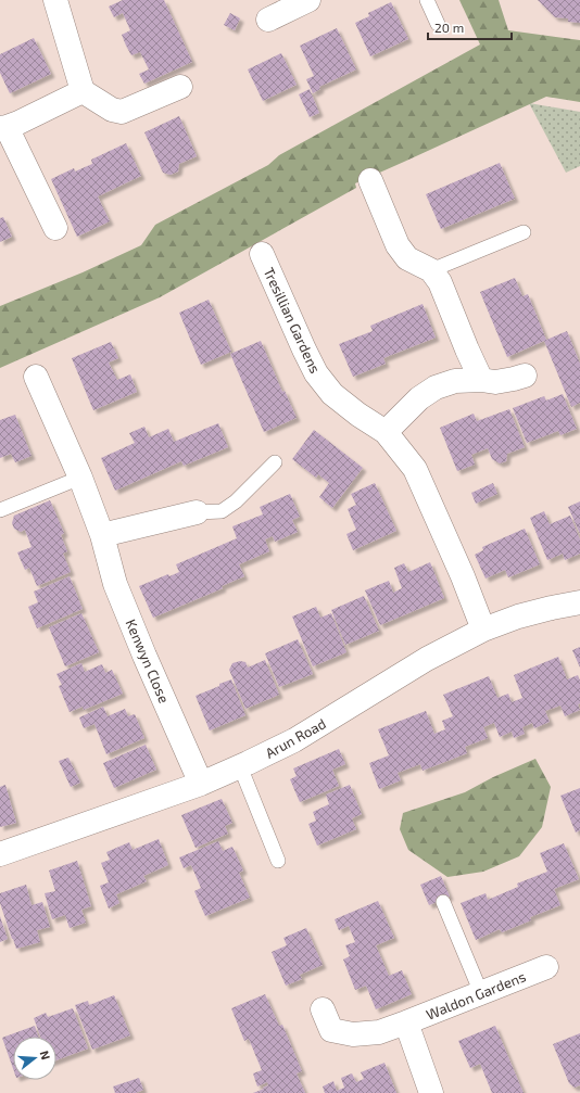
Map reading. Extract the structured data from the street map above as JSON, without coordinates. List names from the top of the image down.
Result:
{
  "streets": {
    "street": [
      "Tresillian Gardens",
      "Kenwyn Close",
      "Arun Road",
      "Waldon Gardens"
    ]
  },
  "crossings": [
    ["Tresillian Gardens", "Arun Road"],
    ["Kenwyn Close", "Arun Road"]
  ],
  "scale_bar": "20 m",
  "north": "right"
}
